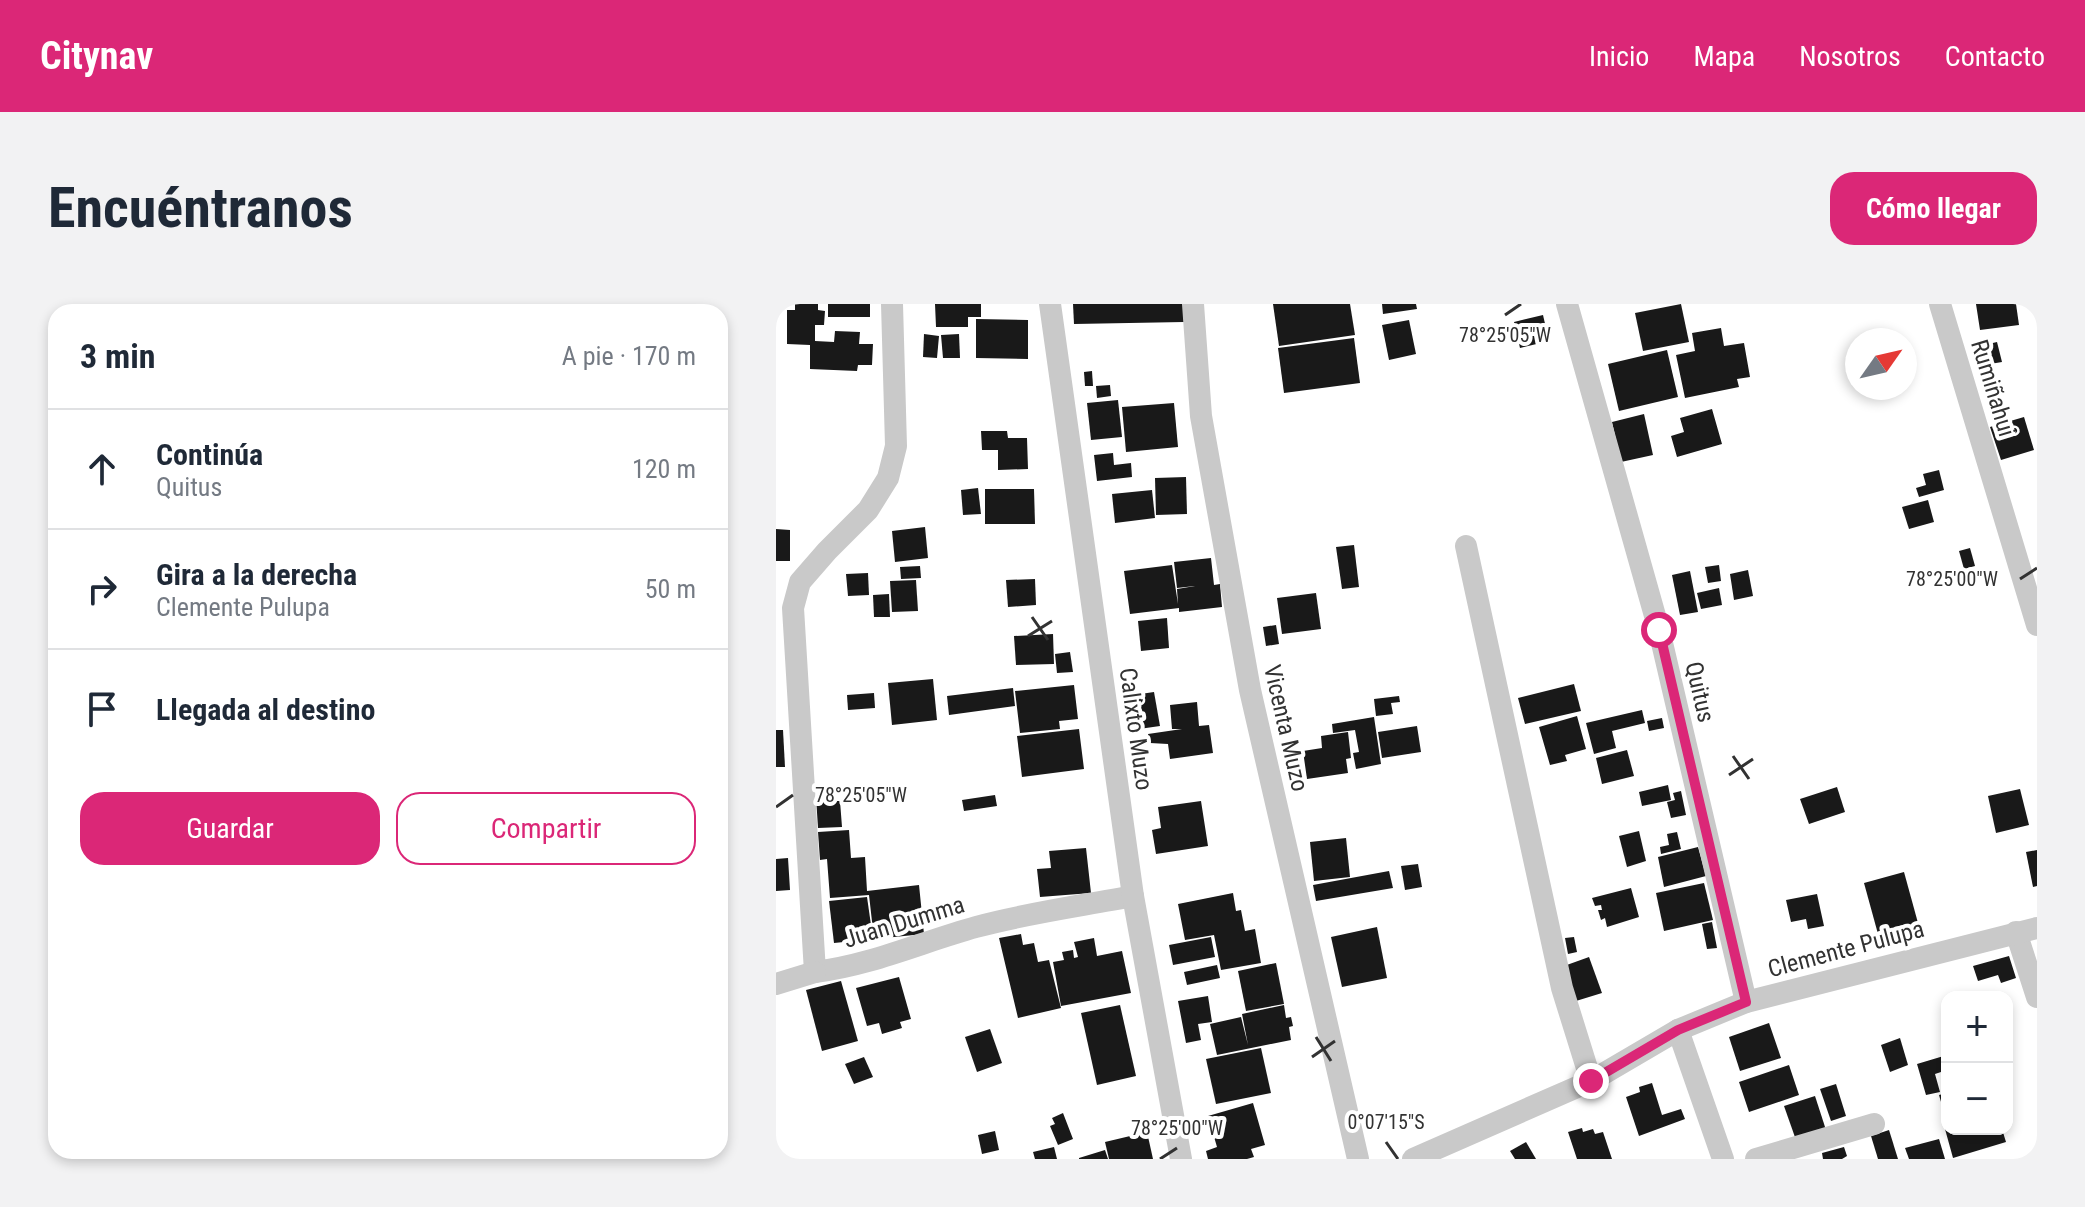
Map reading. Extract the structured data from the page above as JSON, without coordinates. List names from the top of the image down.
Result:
{
  "streets": {
    "street": [
      "Rumiñahui",
      "Quitus",
      "Vicenta Muzo",
      "Calixto Muzo",
      "Juan Dumma",
      "Clemente Pulupa"
    ]
  },
  "crossings": [
    ["Quitus", "Clemente Pulupa"],
    ["Calixto Muzo", "Juan Dumma"]
  ],
  "north": "top right",
  "page": {
    "header": "Citynav",
    "nav": [
      "Inicio",
      "Mapa",
      "Nosotros",
      "Contacto"
    ],
    "buttons": [
      "Cómo llegar",
      ["Guardar", "Compartir"]
    ],
    "title": "Encuéntranos",
    "heading": ["3 min", "A pie · 170 m"],
    "list": [
      ["Continúa", "Quitus", "120 m"],
      ["Gira a la derecha", "Clemente Pulupa", "50 m"],
      "Llegada al destino"
    ],
    "map_buttons": ["+", "−"]
  },
  "coordinates": ["78°25'05\"W", "78°25'00\"W", "0°07'15\"S"]
}
